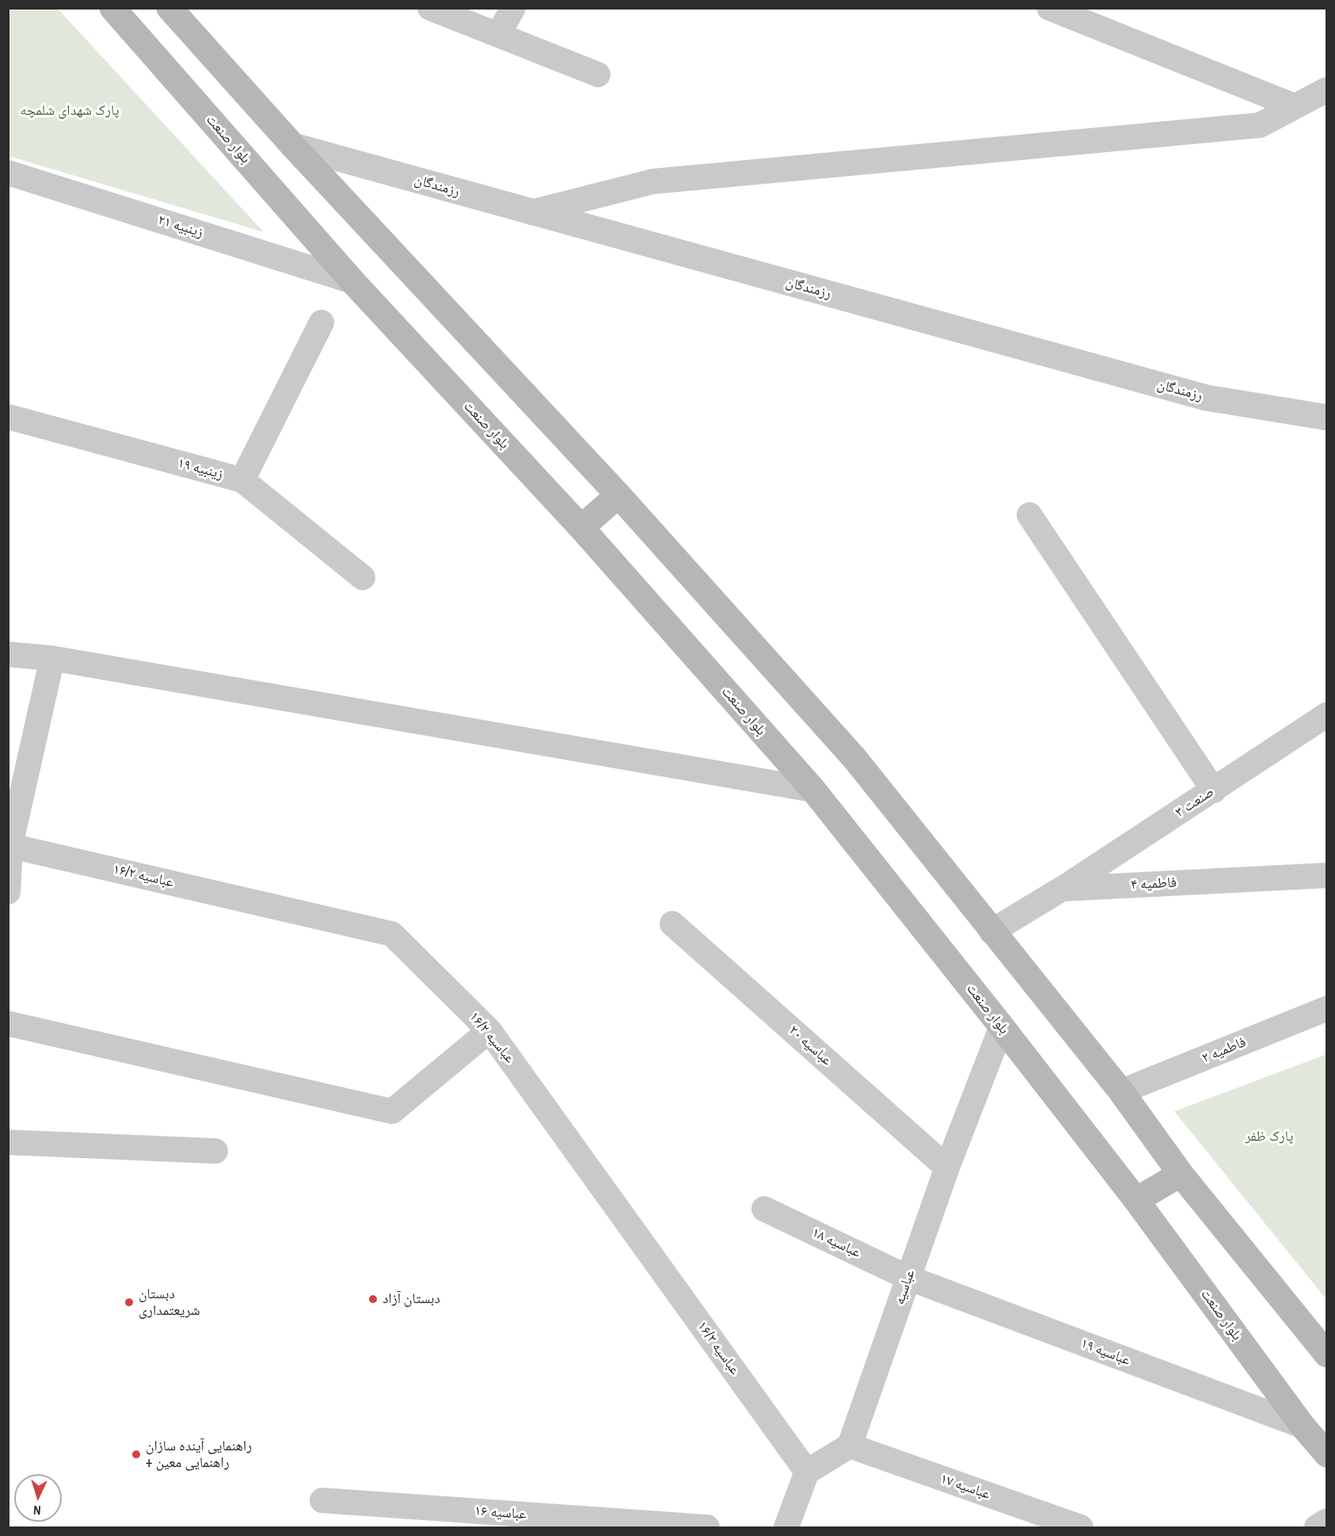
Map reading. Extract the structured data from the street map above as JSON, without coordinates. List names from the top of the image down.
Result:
{
  "streets": {
    "main road": ["بلوار صنعت"],
    "street": [
      "رزمندگان",
      "زینبیه ۲۱",
      "زینبیه ۱۹",
      "صنعت ۳",
      "عباسیه ۱۶/۲",
      "فاطمیه ۴",
      "عباسیه ۲۰",
      "فاطمیه ۲",
      "عباسیه ۱۸",
      "عباسیه",
      "عباسیه ۱۹",
      "عباسیه ۱۷",
      "عباسیه ۱۶"
    ]
  },
  "crossings": [
    ["بلوار صنعت", "زینبیه ۲۱"],
    ["بلوار صنعت", "عباسیه"],
    ["بلوار صنعت", "عباسیه ۱۹"],
    ["صنعت ۳", "فاطمیه ۴"],
    ["عباسیه ۲۰", "عباسیه"],
    ["عباسیه ۱۸", "عباسیه"],
    ["عباسیه ۱۸", "عباسیه ۱۹"],
    ["عباسیه", "عباسیه ۱۹"],
    ["عباسیه", "عباسیه ۱۷"]
  ],
  "parks": ["پارک شهدای شلمچه", "پارک ظفر"],
  "places": ["دبستان آزاد", "دبستان شریعتمداری", "راهنمایی آینده سازان + راهنمایی معین"],
  "north": "bottom"
}
